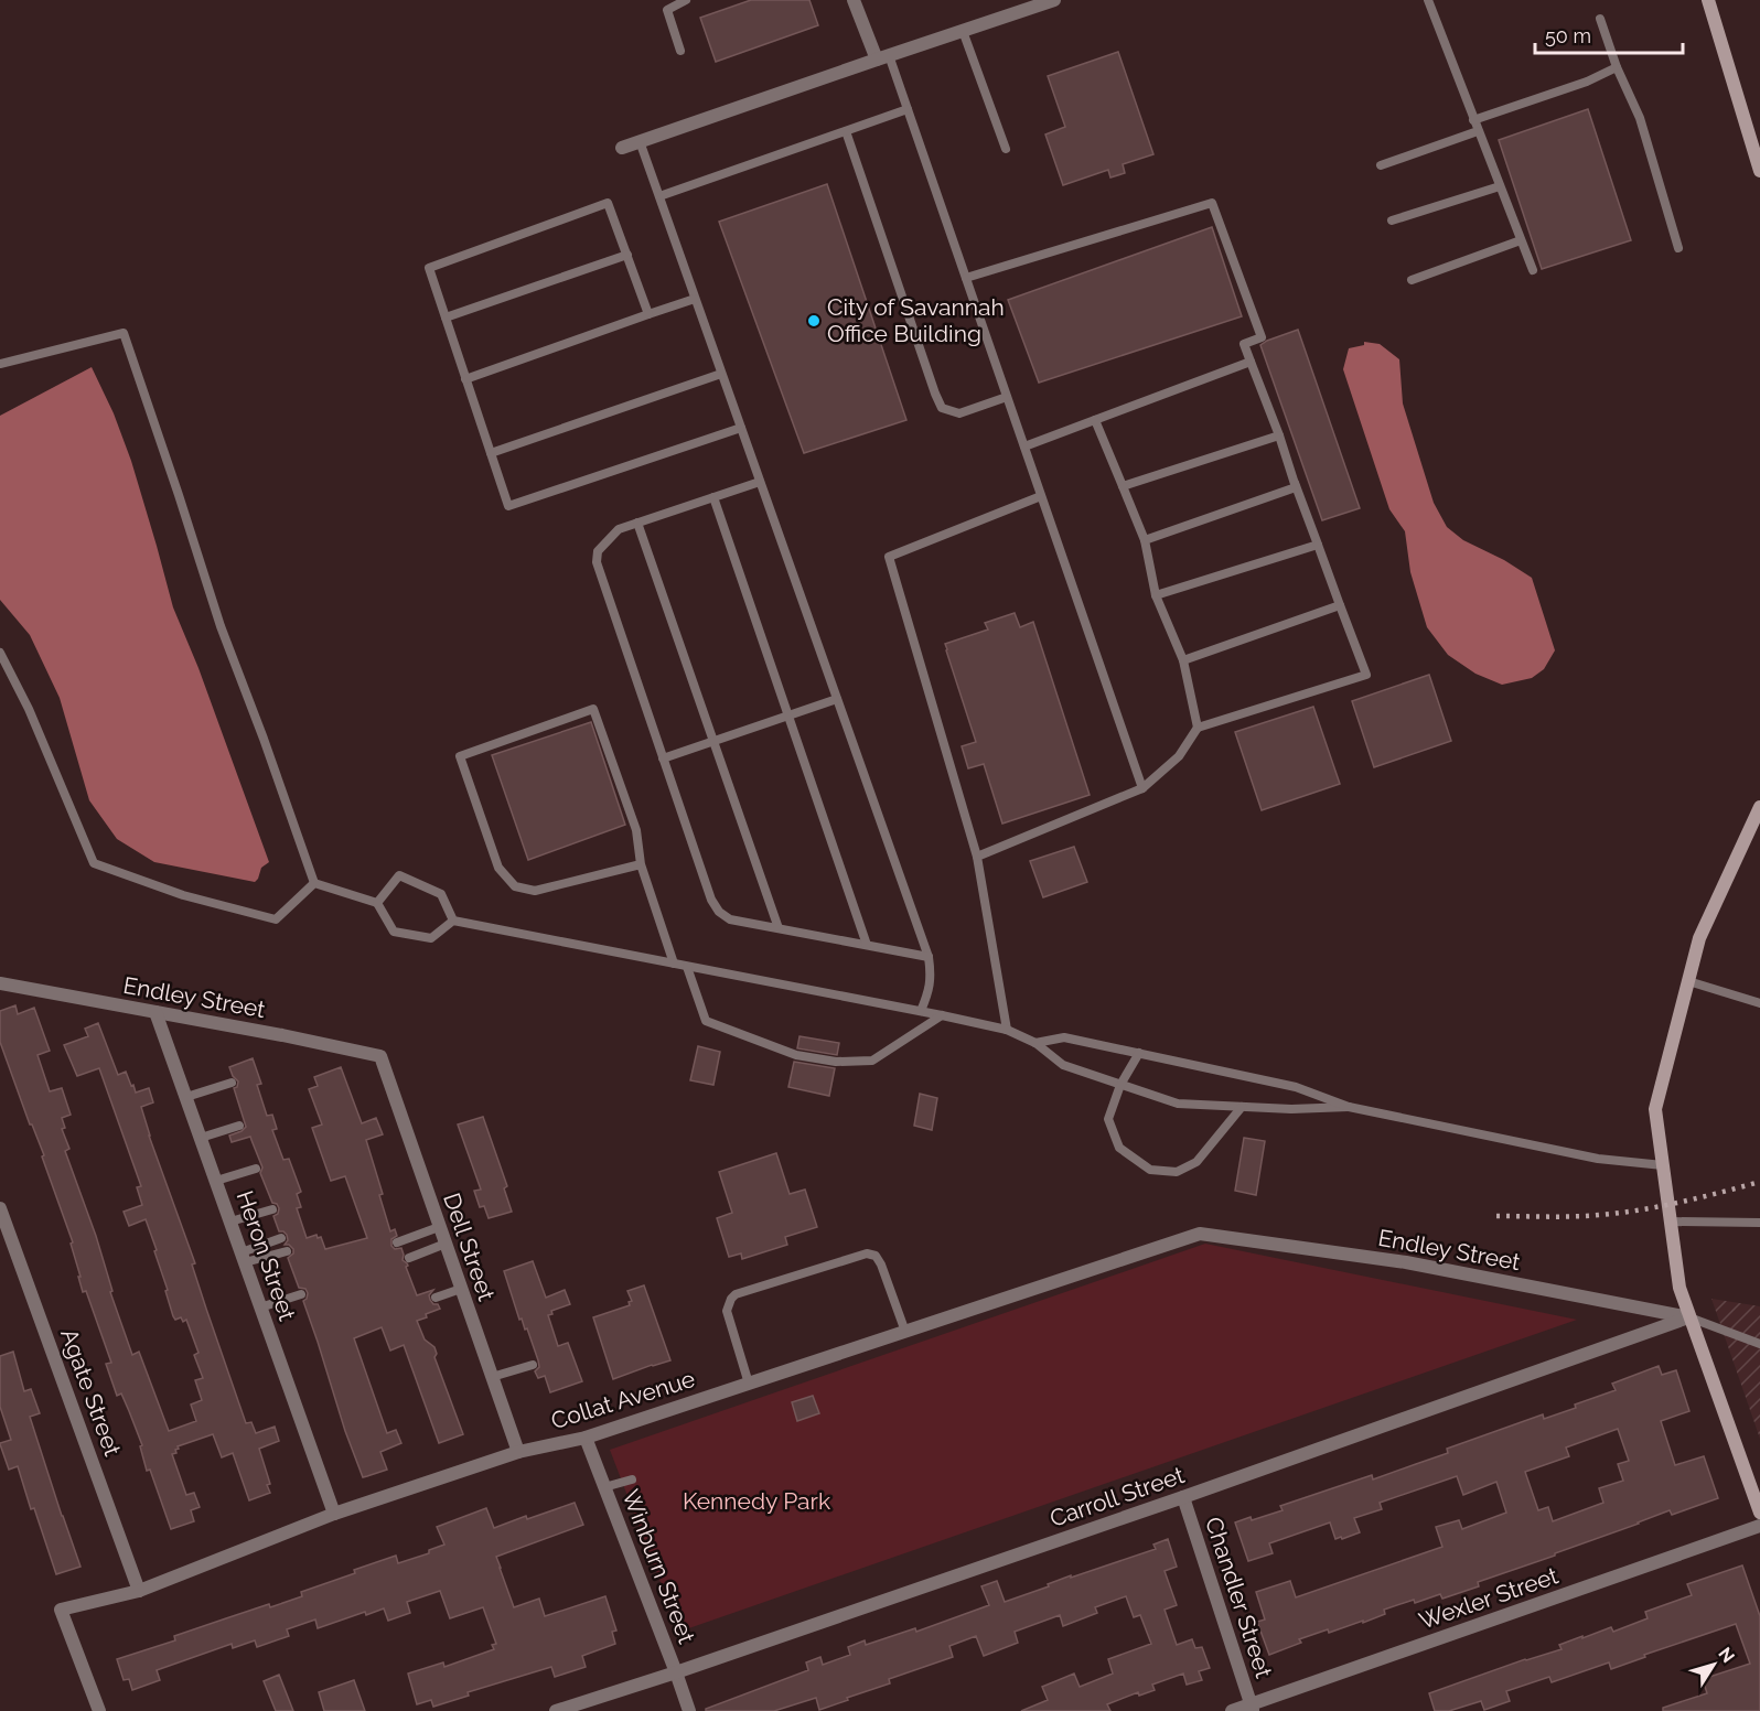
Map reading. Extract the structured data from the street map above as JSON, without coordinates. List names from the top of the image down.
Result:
{
  "streets": {
    "street": [
      "Endley Street",
      "Dell Street",
      "Heron Street",
      "Agate Street",
      "Collat Avenue",
      "Carroll Street",
      "Winburn Street",
      "Chandler Street",
      "Wexler Street"
    ]
  },
  "crossings": [
    ["Endley Street", "Dell Street"],
    ["Endley Street", "Heron Street"],
    ["Endley Street", "Collat Avenue"],
    ["Endley Street", "Carroll Street"],
    ["Dell Street", "Collat Avenue"],
    ["Heron Street", "Collat Avenue"],
    ["Agate Street", "Collat Avenue"],
    ["Collat Avenue", "Winburn Street"],
    ["Carroll Street", "Winburn Street"],
    ["Carroll Street", "Chandler Street"],
    ["Chandler Street", "Wexler Street"]
  ],
  "parks": ["Kennedy Park"],
  "places": ["City of Savannah Office Building"],
  "scale_bar": "50 m",
  "north": "top right"
}
